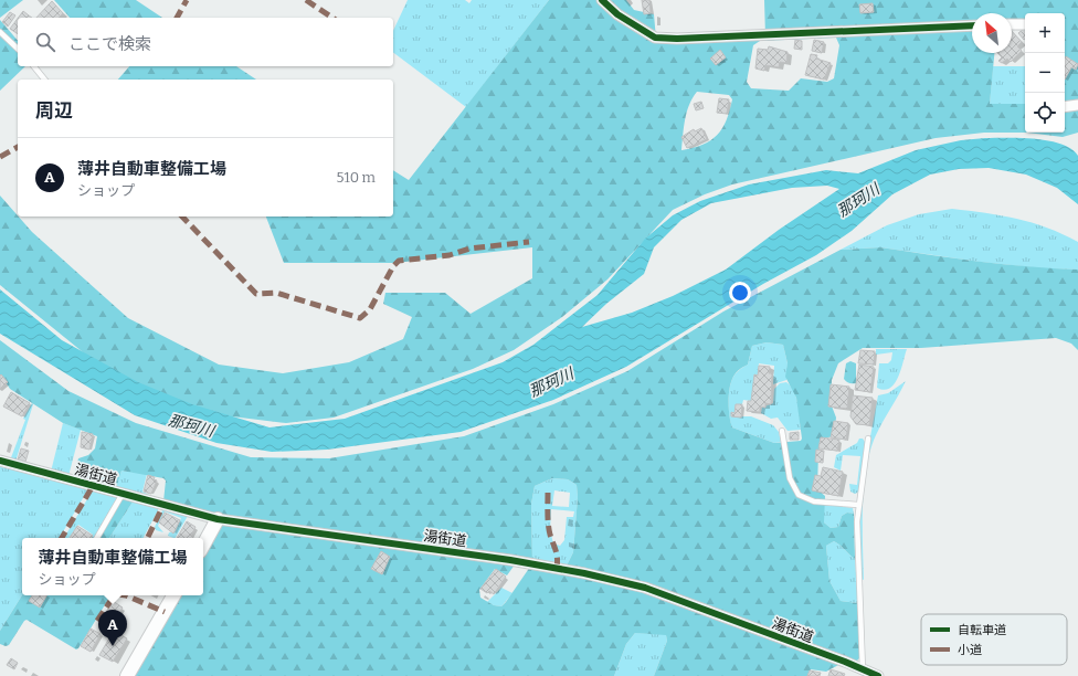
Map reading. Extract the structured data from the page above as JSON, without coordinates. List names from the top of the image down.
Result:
{
  "streets": {
    "street": ["湯街道"]
  },
  "water": ["那珂川"],
  "legend": ["自転車道", "小道"],
  "north": "top left",
  "page": {
    "map_buttons": ["+", "−"],
    "search": "ここで検索",
    "heading": "周辺",
    "list": [
      {
        "mark": "A",
        "name": "薄井自動車整備工場",
        "note": "ショップ",
        "value": "510 m"
      }
    ],
    "popup": ["薄井自動車整備工場", "ショップ"],
    "pins": "A"
  }
}
